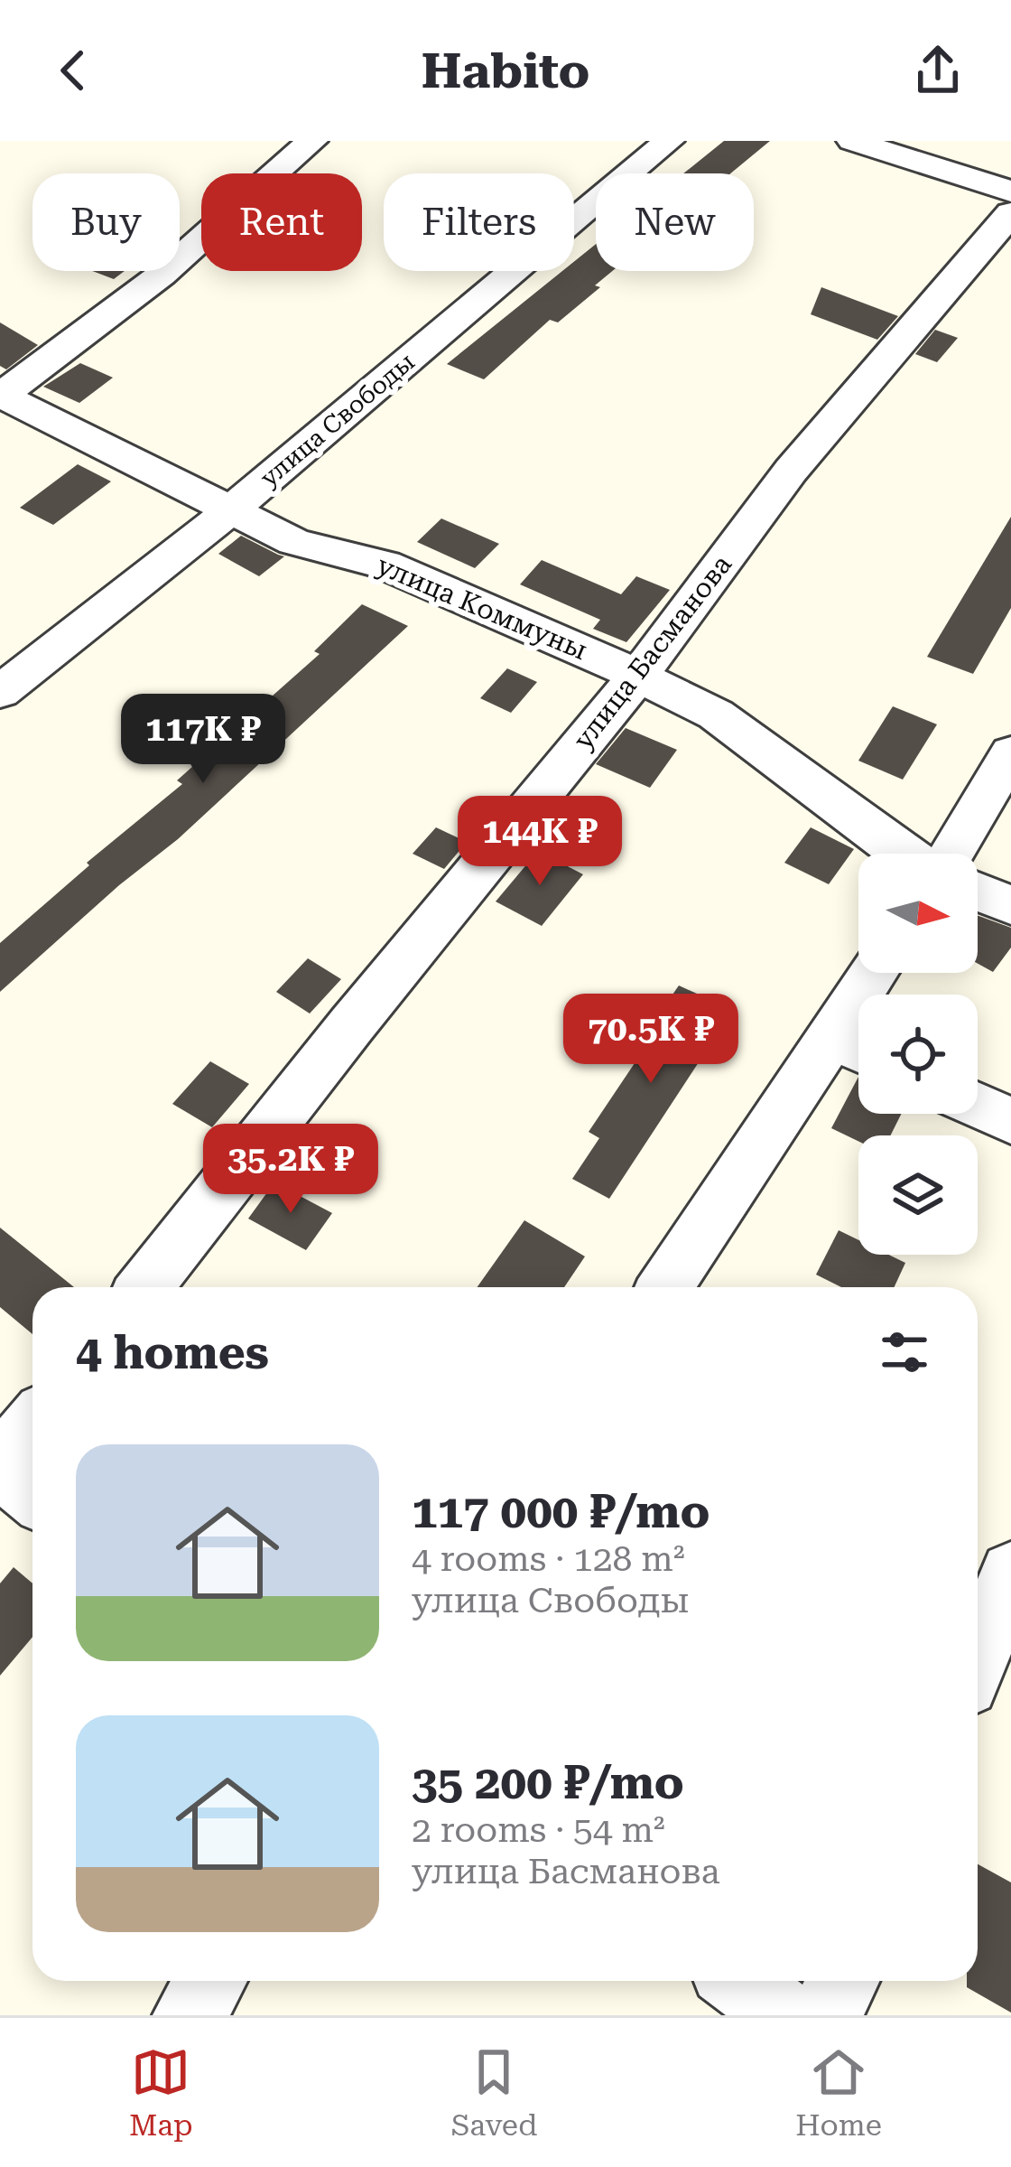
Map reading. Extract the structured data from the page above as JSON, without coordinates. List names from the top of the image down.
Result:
{
  "streets": {
    "street": ["улица Свободы", "улица Коммуны", "улица Басманова"]
  },
  "crossings": [
    ["улица Свободы", "улица Коммуны"],
    ["улица Коммуны", "улица Басманова"]
  ],
  "north": "right",
  "page": {
    "header": "Habito",
    "chip": [
      "Buy",
      "Rent",
      "Filters",
      "New"
    ],
    "price": [
      "117K ₽",
      "144K ₽",
      "70.5K ₽",
      "35.2K ₽"
    ],
    "heading": "4 homes",
    "list": [
      {
        "name": "117 000 ₽/mo",
        "note": "4 rooms · 128 m² · улица Свободы"
      },
      {
        "name": "35 200 ₽/mo",
        "note": "2 rooms · 54 m² · улица Басманова"
      }
    ],
    "tabs": ["Map", "Saved", "Home"]
  }
}
